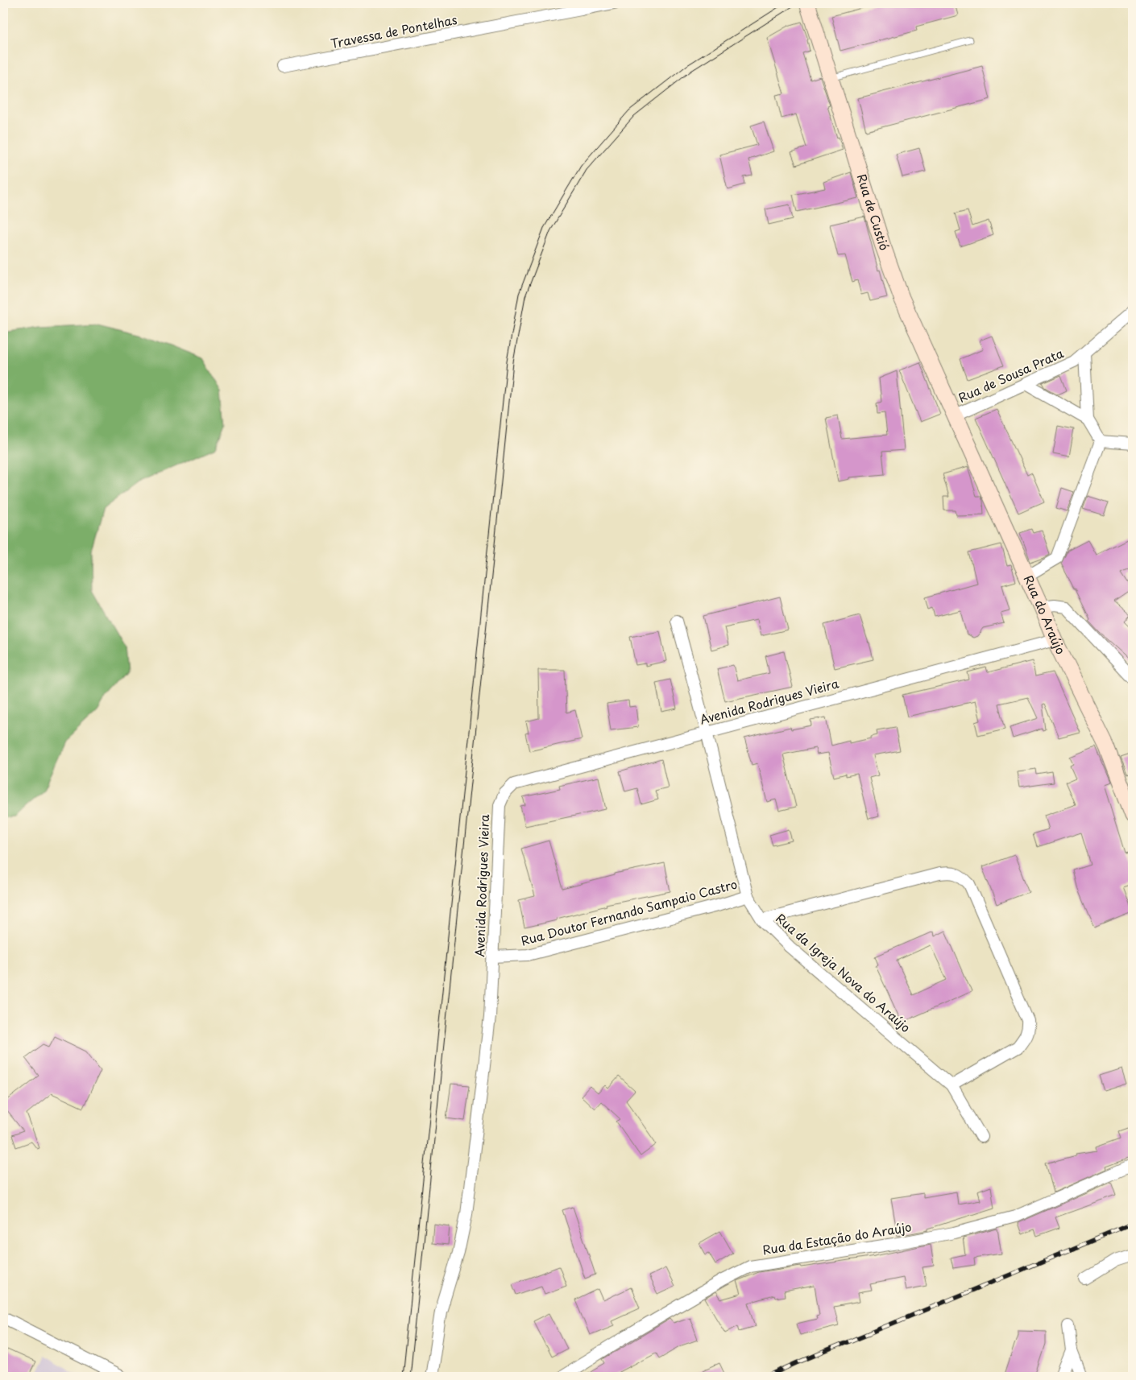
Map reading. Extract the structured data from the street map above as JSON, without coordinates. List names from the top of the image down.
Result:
{
  "streets": {
    "main road": ["Rua de Custió", "Rua do Araújo"],
    "street": [
      "Travessa de Pontelhas",
      "Rua de Sousa Prata",
      "Avenida Rodrigues Vieira",
      "Rua Doutor Fernando Sampaio Castro",
      "Rua da Igreja Nova do Araújo",
      "Rua da Estação do Araújo"
    ]
  },
  "crossings": [
    ["Rua de Custió", "Rua de Sousa Prata"],
    ["Rua de Custió", "Rua do Araújo"],
    ["Rua de Sousa Prata", "Rua do Araújo"],
    ["Rua do Araújo", "Avenida Rodrigues Vieira"],
    ["Avenida Rodrigues Vieira", "Rua Doutor Fernando Sampaio Castro"],
    ["Avenida Rodrigues Vieira", "Rua da Igreja Nova do Araújo"],
    ["Rua Doutor Fernando Sampaio Castro", "Rua da Igreja Nova do Araújo"]
  ]
}
